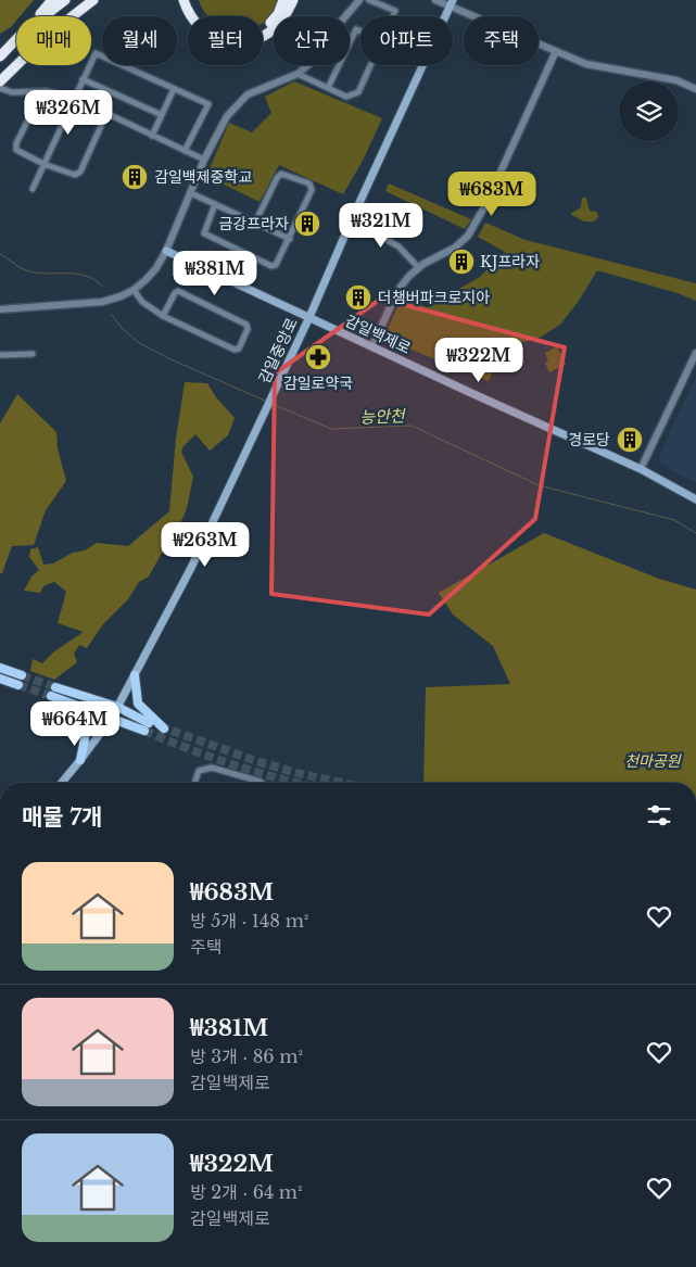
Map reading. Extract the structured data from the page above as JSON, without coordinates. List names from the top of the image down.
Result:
{
  "streets": {
    "main road": ["감일백제로", "감일중앙로"]
  },
  "crossings": [
    ["감일백제로", "감일중앙로"]
  ],
  "water": ["능안천"],
  "parks": ["천마공원"],
  "places": {
    "building": [
      "감일백제중학교",
      "금강프라자",
      "KJ프라자",
      "더챔버파크로지아",
      "경로당"
    ],
    "pharmacy": ["감일로약국"]
  },
  "page": {
    "chip": [
      "매매",
      "월세",
      "필터",
      "신규",
      "아파트",
      "주택"
    ],
    "price": [
      "₩326M",
      "₩683M",
      "₩321M",
      "₩381M",
      "₩322M",
      "₩263M",
      "₩664M"
    ],
    "heading": "매물 7개",
    "list": [
      {
        "name": "₩683M",
        "note": "방 5개 · 148 m² · 주택"
      },
      {
        "name": "₩381M",
        "note": "방 3개 · 86 m² · 감일백제로"
      },
      {
        "name": "₩322M",
        "note": "방 2개 · 64 m² · 감일백제로"
      }
    ]
  }
}
